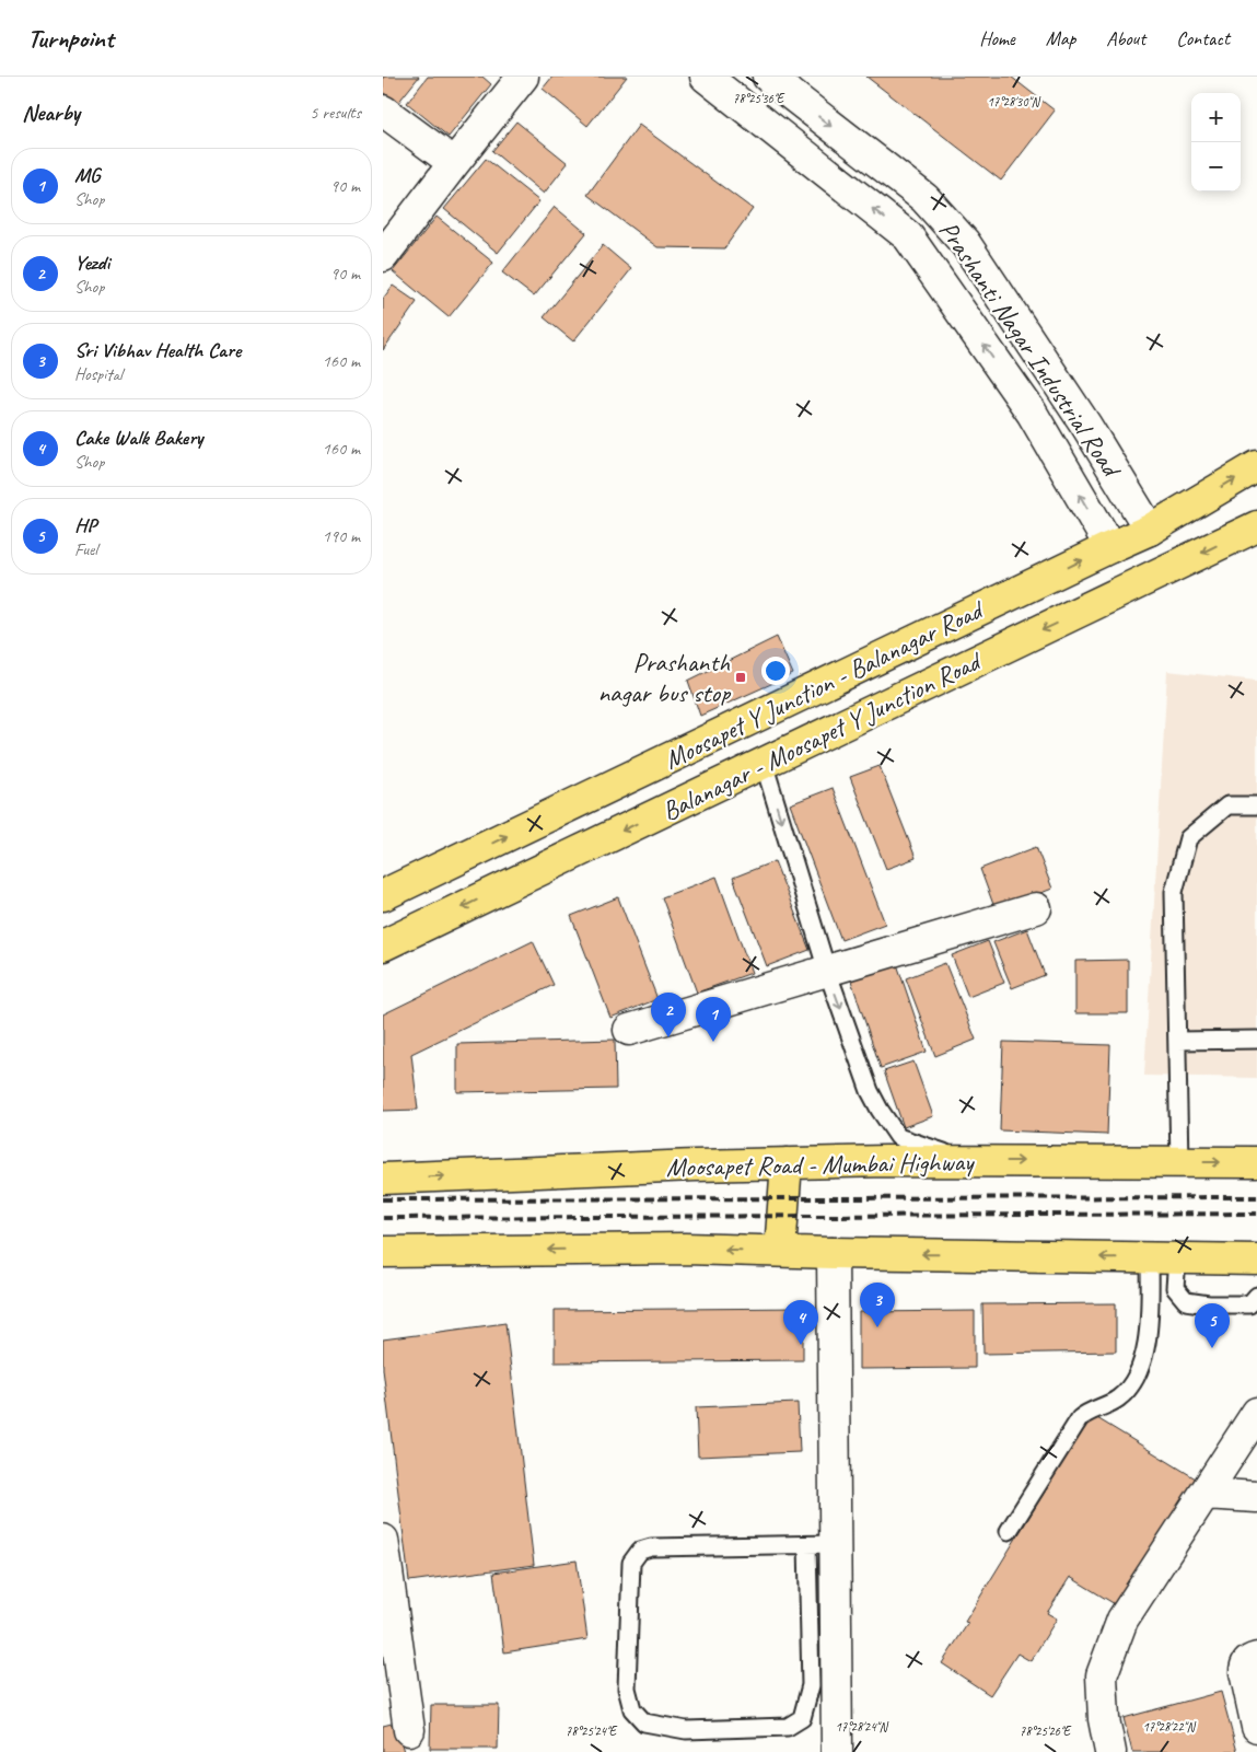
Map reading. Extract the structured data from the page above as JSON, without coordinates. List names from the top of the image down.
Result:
{
  "streets": {
    "main road": ["Moosapet Y Junction - Balanagar Road", "Balanagar - Moosapet Y Junction Road", "Moosapet Road - Mumbai Highway"],
    "street": ["Prashanti Nagar Industrial Road"]
  },
  "crossings": [
    ["Prashanti Nagar Industrial Road", "Moosapet Y Junction - Balanagar Road"]
  ],
  "one_way": ["Moosapet Y Junction - Balanagar Road", "Balanagar - Moosapet Y Junction Road"],
  "places": {
    "transit": ["Prashanth nagar bus stop"]
  },
  "page": {
    "header": "Turnpoint",
    "nav": [
      "Home",
      "Map",
      "About",
      "Contact"
    ],
    "heading": ["Nearby", "5 results"],
    "map_buttons": ["+", "−"],
    "list": [
      {
        "mark": "1",
        "name": "MG",
        "note": "Shop",
        "value": "90 m"
      },
      {
        "mark": "2",
        "name": "Yezdi",
        "note": "Shop",
        "value": "90 m"
      },
      {
        "mark": "3",
        "name": "Sri Vibhav Health Care",
        "note": "Hospital",
        "value": "160 m"
      },
      {
        "mark": "4",
        "name": "Cake Walk Bakery",
        "note": "Shop",
        "value": "160 m"
      },
      {
        "mark": "5",
        "name": "HP",
        "note": "Fuel",
        "value": "190 m"
      }
    ],
    "pins": [
      "2",
      "1",
      "3",
      "4",
      "5"
    ]
  },
  "coordinates": [
    "78°25'36\"E",
    "17°28'30\"N",
    "17°28'24\"N",
    "17°28'22\"N",
    "78°25'24\"E",
    "78°25'26\"E"
  ]
}
